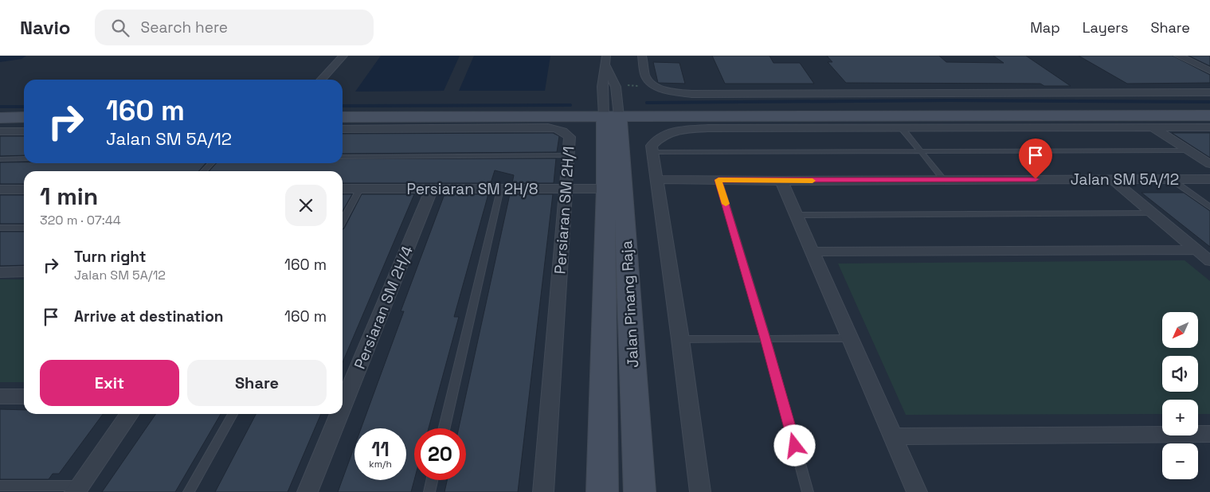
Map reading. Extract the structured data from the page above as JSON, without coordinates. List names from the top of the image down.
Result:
{
  "streets": {
    "main road": ["Jalan Pinang Raja"],
    "street": [
      "Jalan SM 5A/12",
      "Persiaran SM 2H/8",
      "Persiaran SM 2H/1",
      "Persiaran SM 2H/4"
    ]
  },
  "crossings": [
    ["Persiaran SM 2H/8", "Persiaran SM 2H/1"],
    ["Persiaran SM 2H/8", "Persiaran SM 2H/4"]
  ],
  "north": "bottom left",
  "page": {
    "header": "Navio",
    "search": "Search here",
    "nav": ["Map", "Layers", "Share"],
    "turn": ["160 m", "Jalan SM 5A/12"],
    "heading": ["1 min", "320 m · 07:44"],
    "list": [
      {
        "name": "Turn right",
        "note": "Jalan SM 5A/12",
        "value": "160 m"
      },
      {
        "name": "Arrive at destination",
        "value": "160 m"
      }
    ],
    "map_buttons": ["+", "−"],
    "buttons": ["Exit", "Share"],
    "speed": "11 km/h",
    "limit": "20"
  }
}
